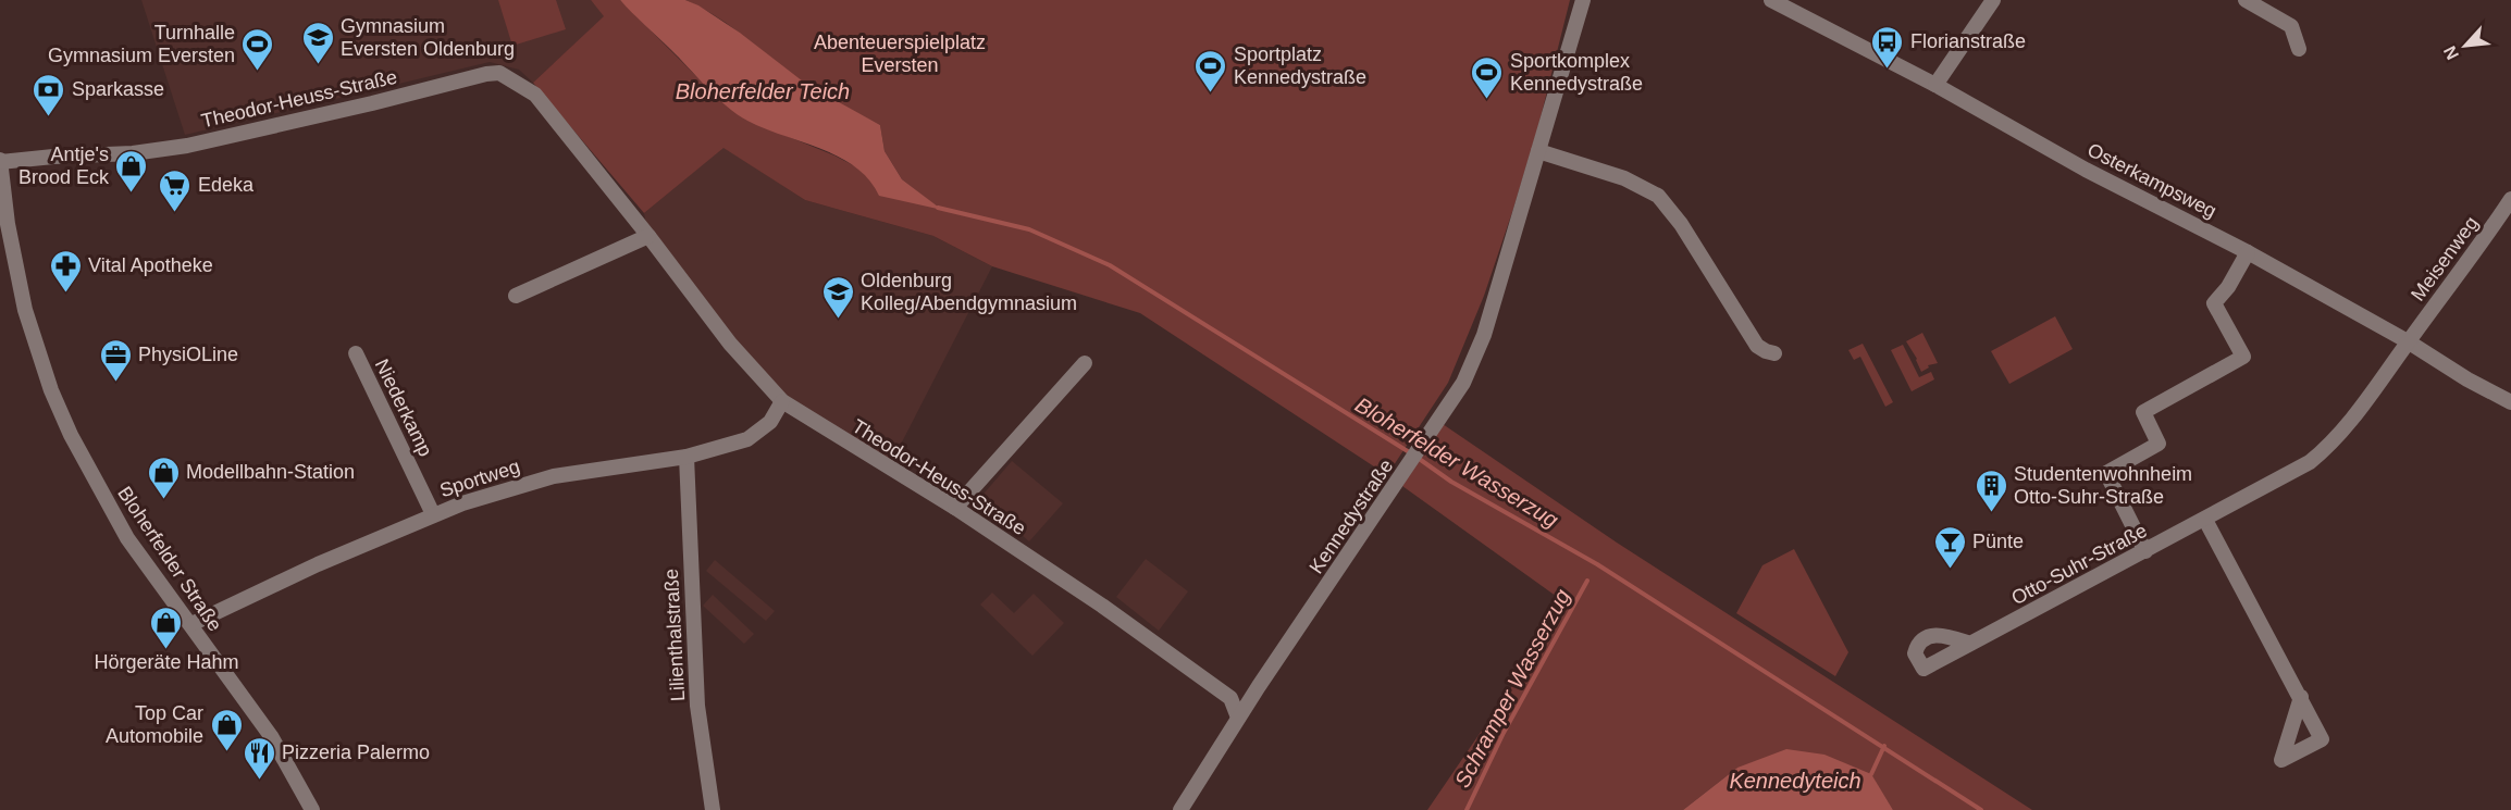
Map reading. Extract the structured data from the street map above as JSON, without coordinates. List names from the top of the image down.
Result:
{
  "streets": {
    "street": [
      "Theodor-Heuss-Straße",
      "Osterkampsweg",
      "Meisenweg",
      "Niederkamp",
      "Sportweg",
      "Kennedystraße",
      "Bloherfelder Straße",
      "Otto-Suhr-Straße",
      "Lilienthalstraße"
    ]
  },
  "crossings": [
    ["Theodor-Heuss-Straße", "Sportweg"],
    ["Theodor-Heuss-Straße", "Kennedystraße"],
    ["Theodor-Heuss-Straße", "Bloherfelder Straße"],
    ["Osterkampsweg", "Meisenweg"],
    ["Osterkampsweg", "Otto-Suhr-Straße"],
    ["Meisenweg", "Otto-Suhr-Straße"],
    ["Niederkamp", "Sportweg"],
    ["Sportweg", "Bloherfelder Straße"],
    ["Sportweg", "Lilienthalstraße"]
  ],
  "water": [
    "Bloherfelder Teich",
    "Bloherfelder Wasserzug",
    "Schramper Wasserzug",
    "Kennedyteich"
  ],
  "parks": ["Abenteuerspielplatz Eversten"],
  "places": {
    "school or university": ["Gymnasium Eversten Oldenburg", "Oldenburg Kolleg/Abendgymnasium"],
    "bus stop": ["Florianstraße"],
    "sports": ["Turnhalle Gymnasium Eversten", "Sportplatz Kennedystraße", "Sportkomplex Kennedystraße"],
    "bank": ["Sparkasse"],
    "shop": [
      "Antje's Brood Eck",
      "Modellbahn-Station",
      "Hörgeräte Hahm",
      "Top Car Automobile"
    ],
    "supermarket": ["Edeka"],
    "pharmacy": ["Vital Apotheke"],
    "office": ["PhysiOLine"],
    "building": ["Studentenwohnheim Otto-Suhr-Straße"],
    "bar": ["Pünte"],
    "restaurant": ["Pizzeria Palermo"]
  },
  "north": "bottom left"
}
